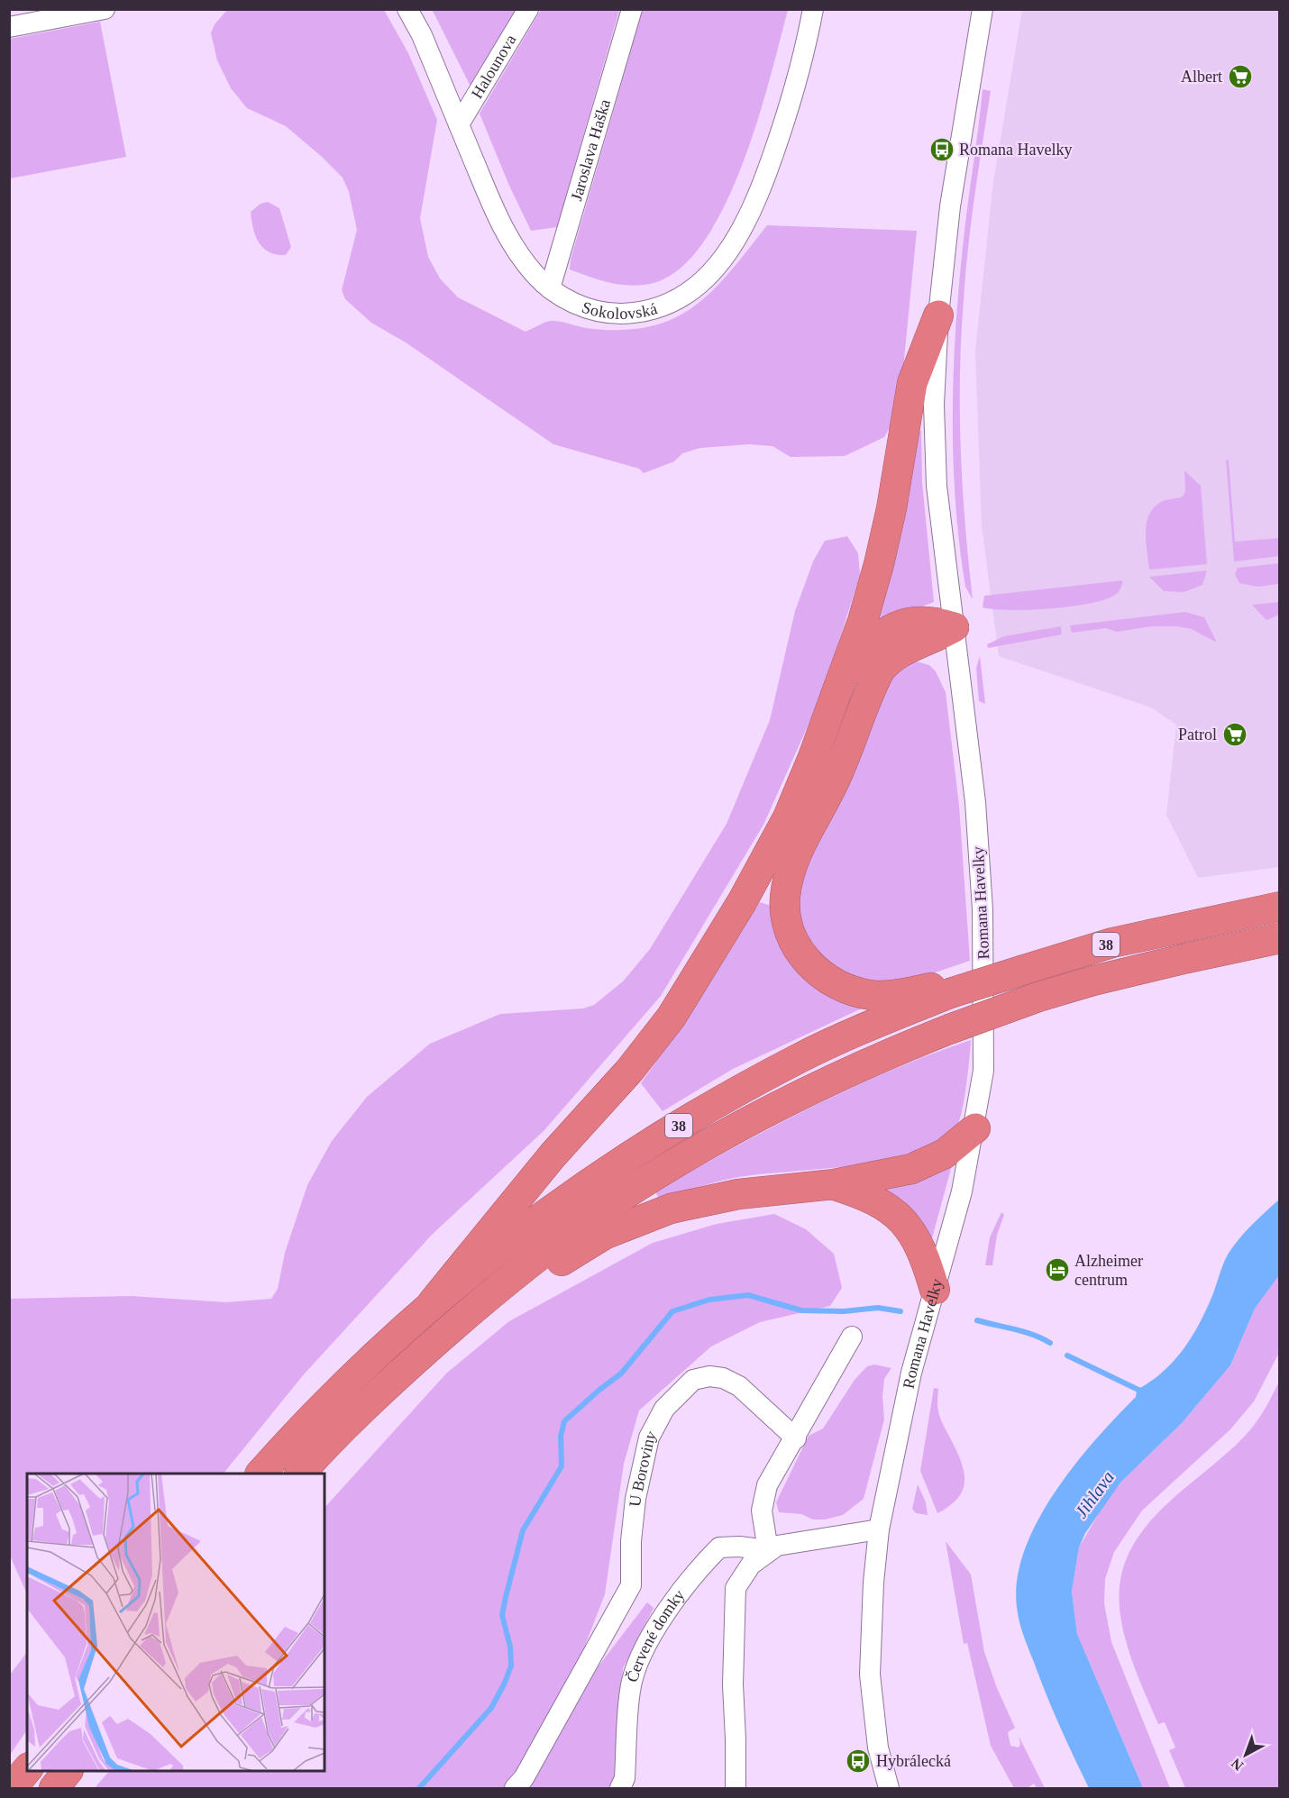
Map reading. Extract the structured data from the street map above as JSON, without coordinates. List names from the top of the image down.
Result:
{
  "streets": {
    "highway": ["38"],
    "street": [
      "Halounova",
      "Jaroslava Haška",
      "Sokolovská",
      "Romana Havelky",
      "U Boroviny",
      "Červené domky"
    ]
  },
  "crossings": [
    ["Halounova", "Sokolovská"],
    ["Jaroslava Haška", "Sokolovská"]
  ],
  "water": ["Jihlava"],
  "places": {
    "supermarket": ["Albert", "Patrol"],
    "bus stop": ["Romana Havelky", "Hybrálecká"],
    "hotel": ["Alzheimer centrum"]
  },
  "north": "bottom left"
}
